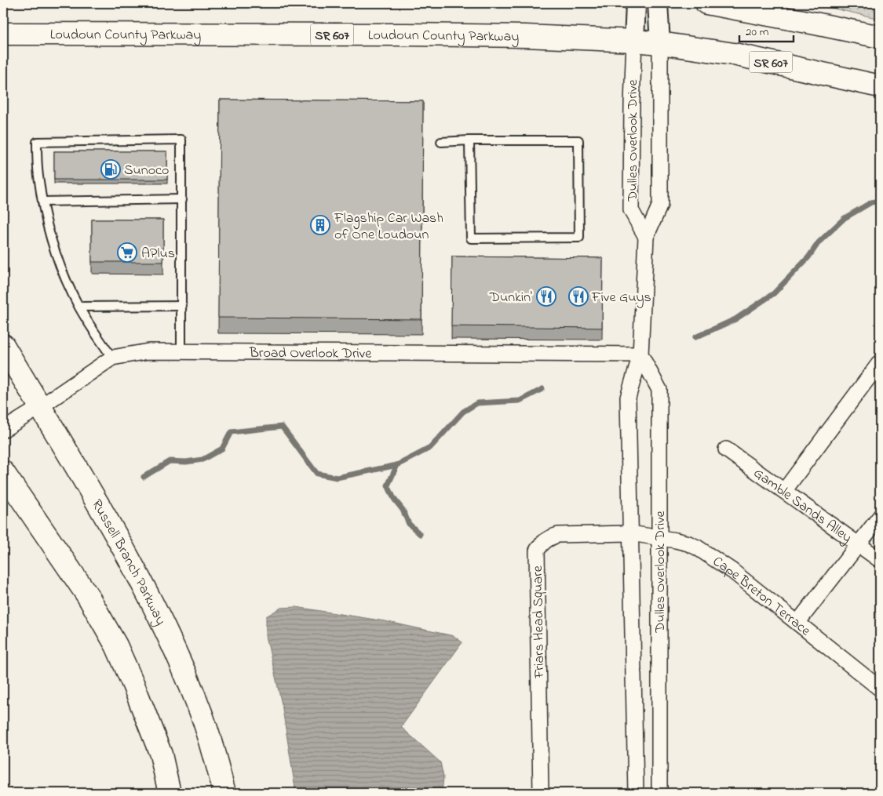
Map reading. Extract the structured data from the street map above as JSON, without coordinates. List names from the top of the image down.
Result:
{
  "streets": {
    "main road": ["Loudoun County Parkway", "SR 607", "Russell Branch Parkway"],
    "street": [
      "Dulles Overlook Drive",
      "Broad Overlook Drive",
      "Gamble Sands Alley",
      "Cape Breton Terrace",
      "Friars Head Square"
    ]
  },
  "crossings": [
    ["Loudoun County Parkway", "Dulles Overlook Drive"],
    ["Dulles Overlook Drive", "Broad Overlook Drive"],
    ["Dulles Overlook Drive", "Cape Breton Terrace"],
    ["Dulles Overlook Drive", "Friars Head Square"],
    ["Broad Overlook Drive", "Russell Branch Parkway"],
    ["Cape Breton Terrace", "Friars Head Square"]
  ],
  "places": {
    "fuel station": ["Sunoco"],
    "building": ["Flagship Car Wash of One Loudoun"],
    "supermarket": ["APlus"],
    "restaurant": ["Dunkin'", "Five Guys"]
  },
  "scale_bar": "20 m"
}
